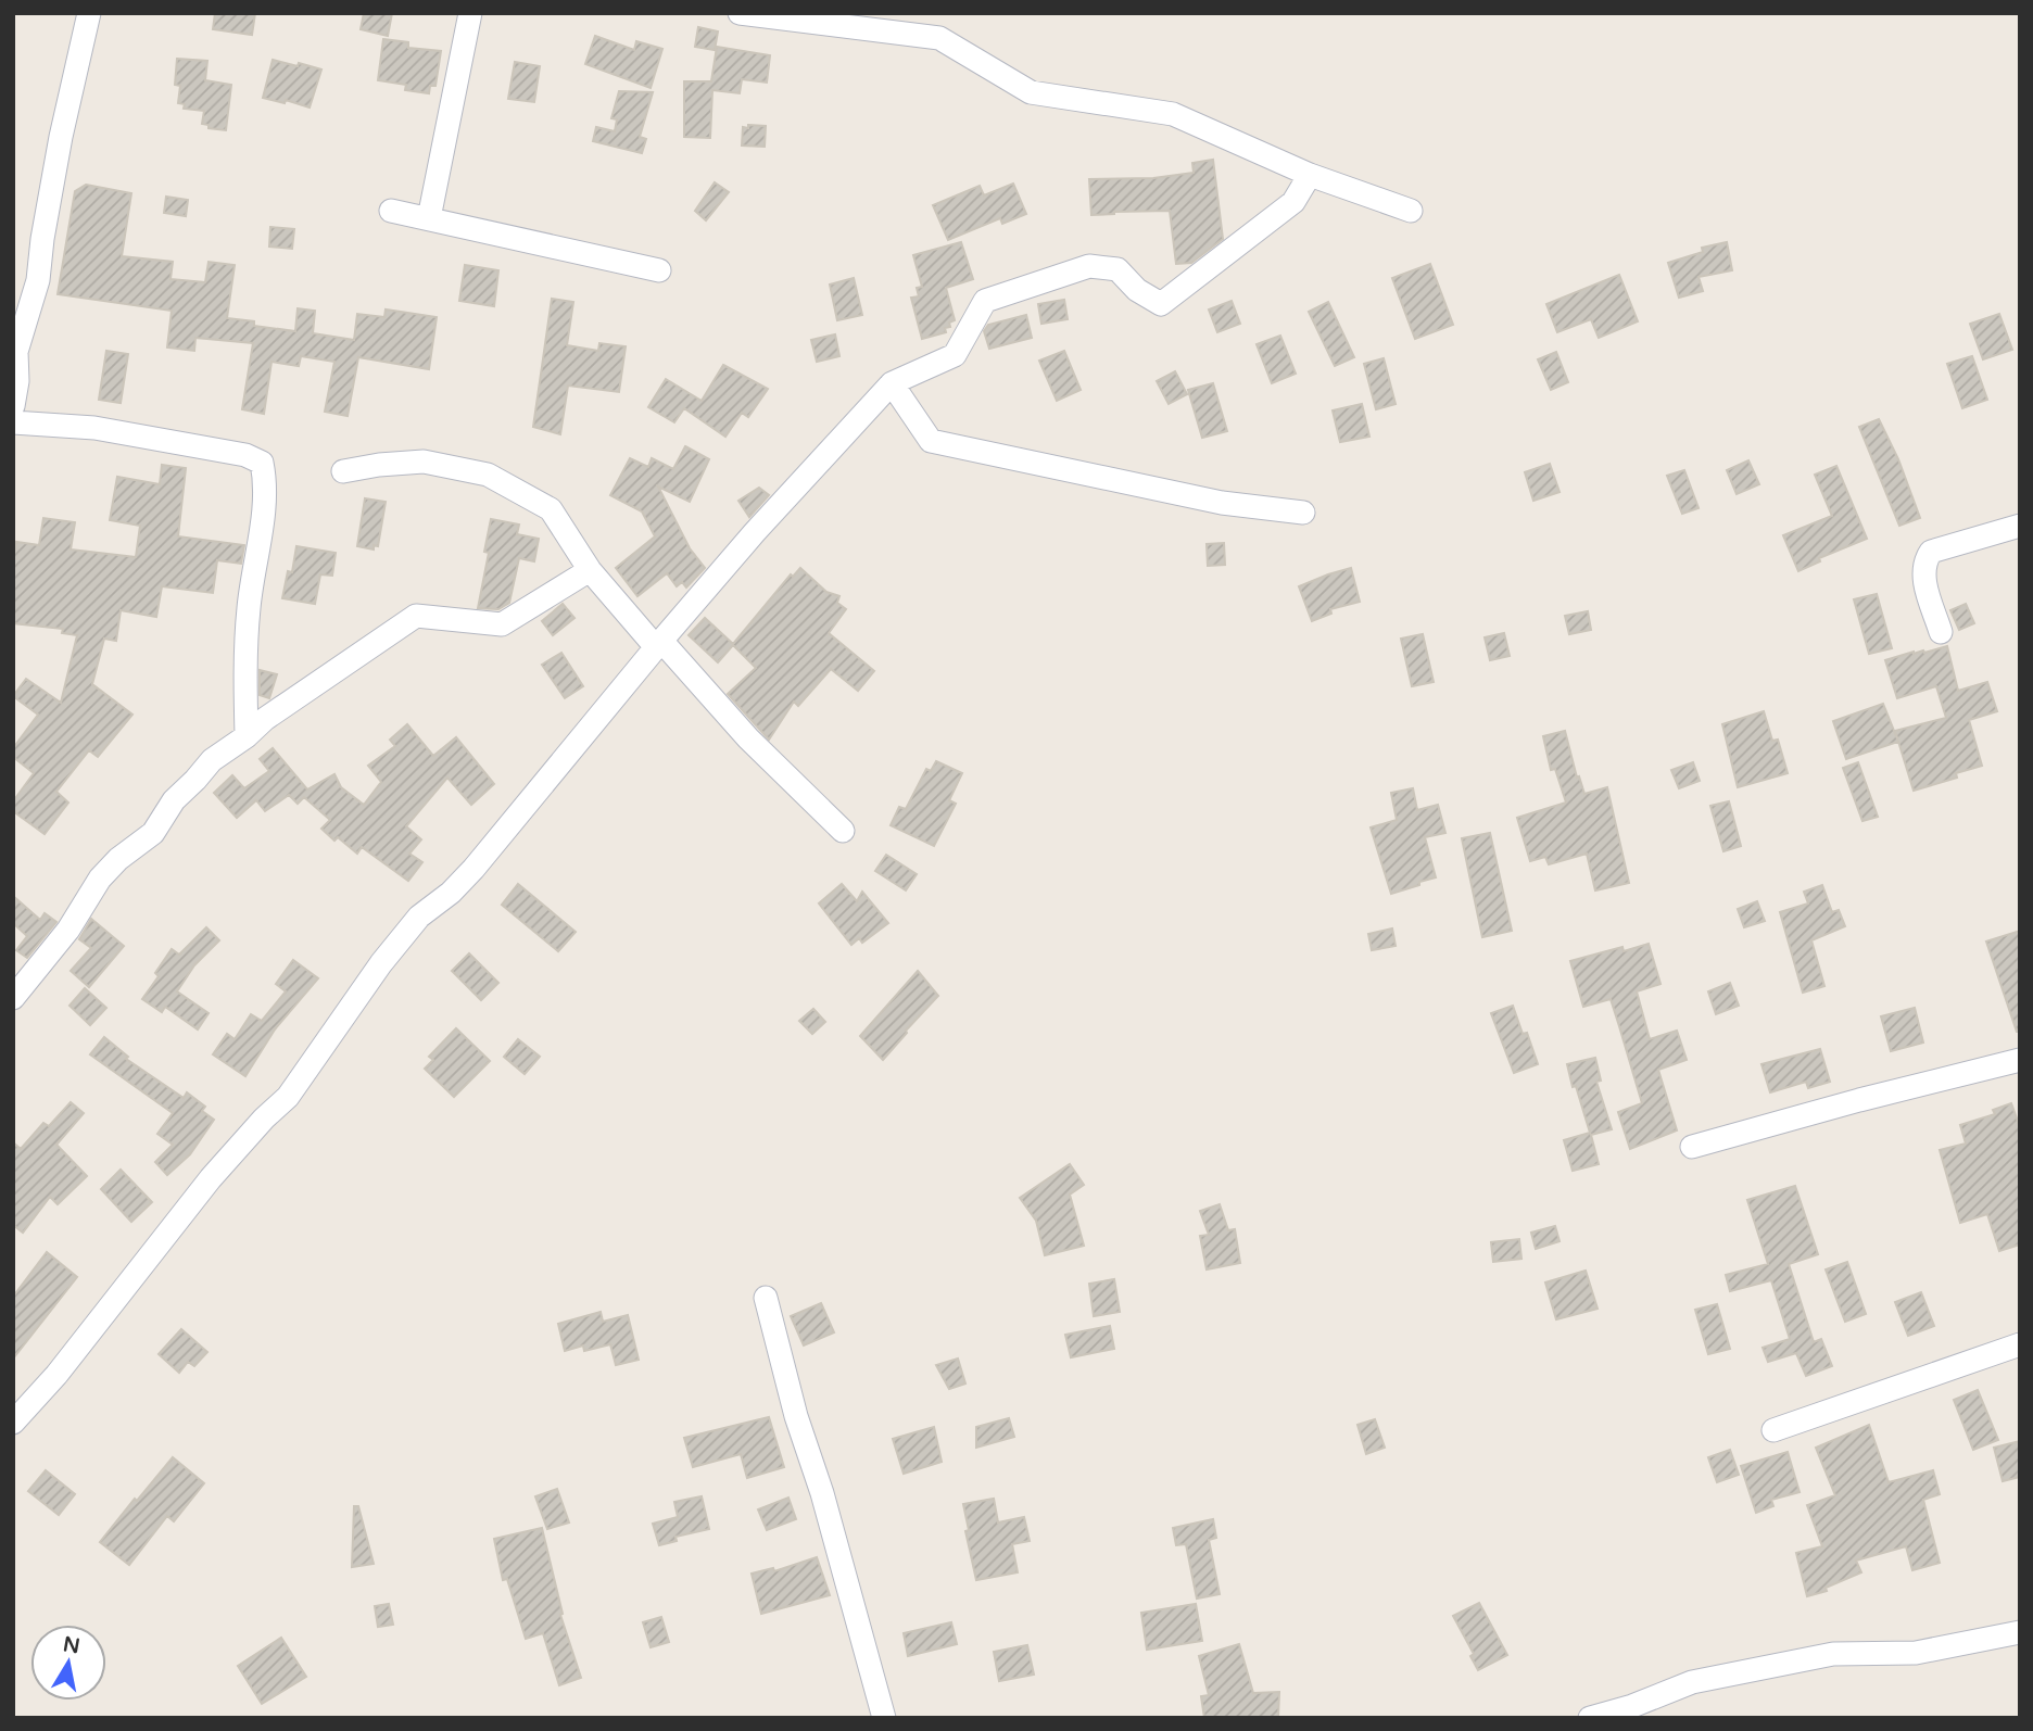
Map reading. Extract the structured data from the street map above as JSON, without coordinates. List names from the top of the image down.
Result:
{
  "north": "top"
}
